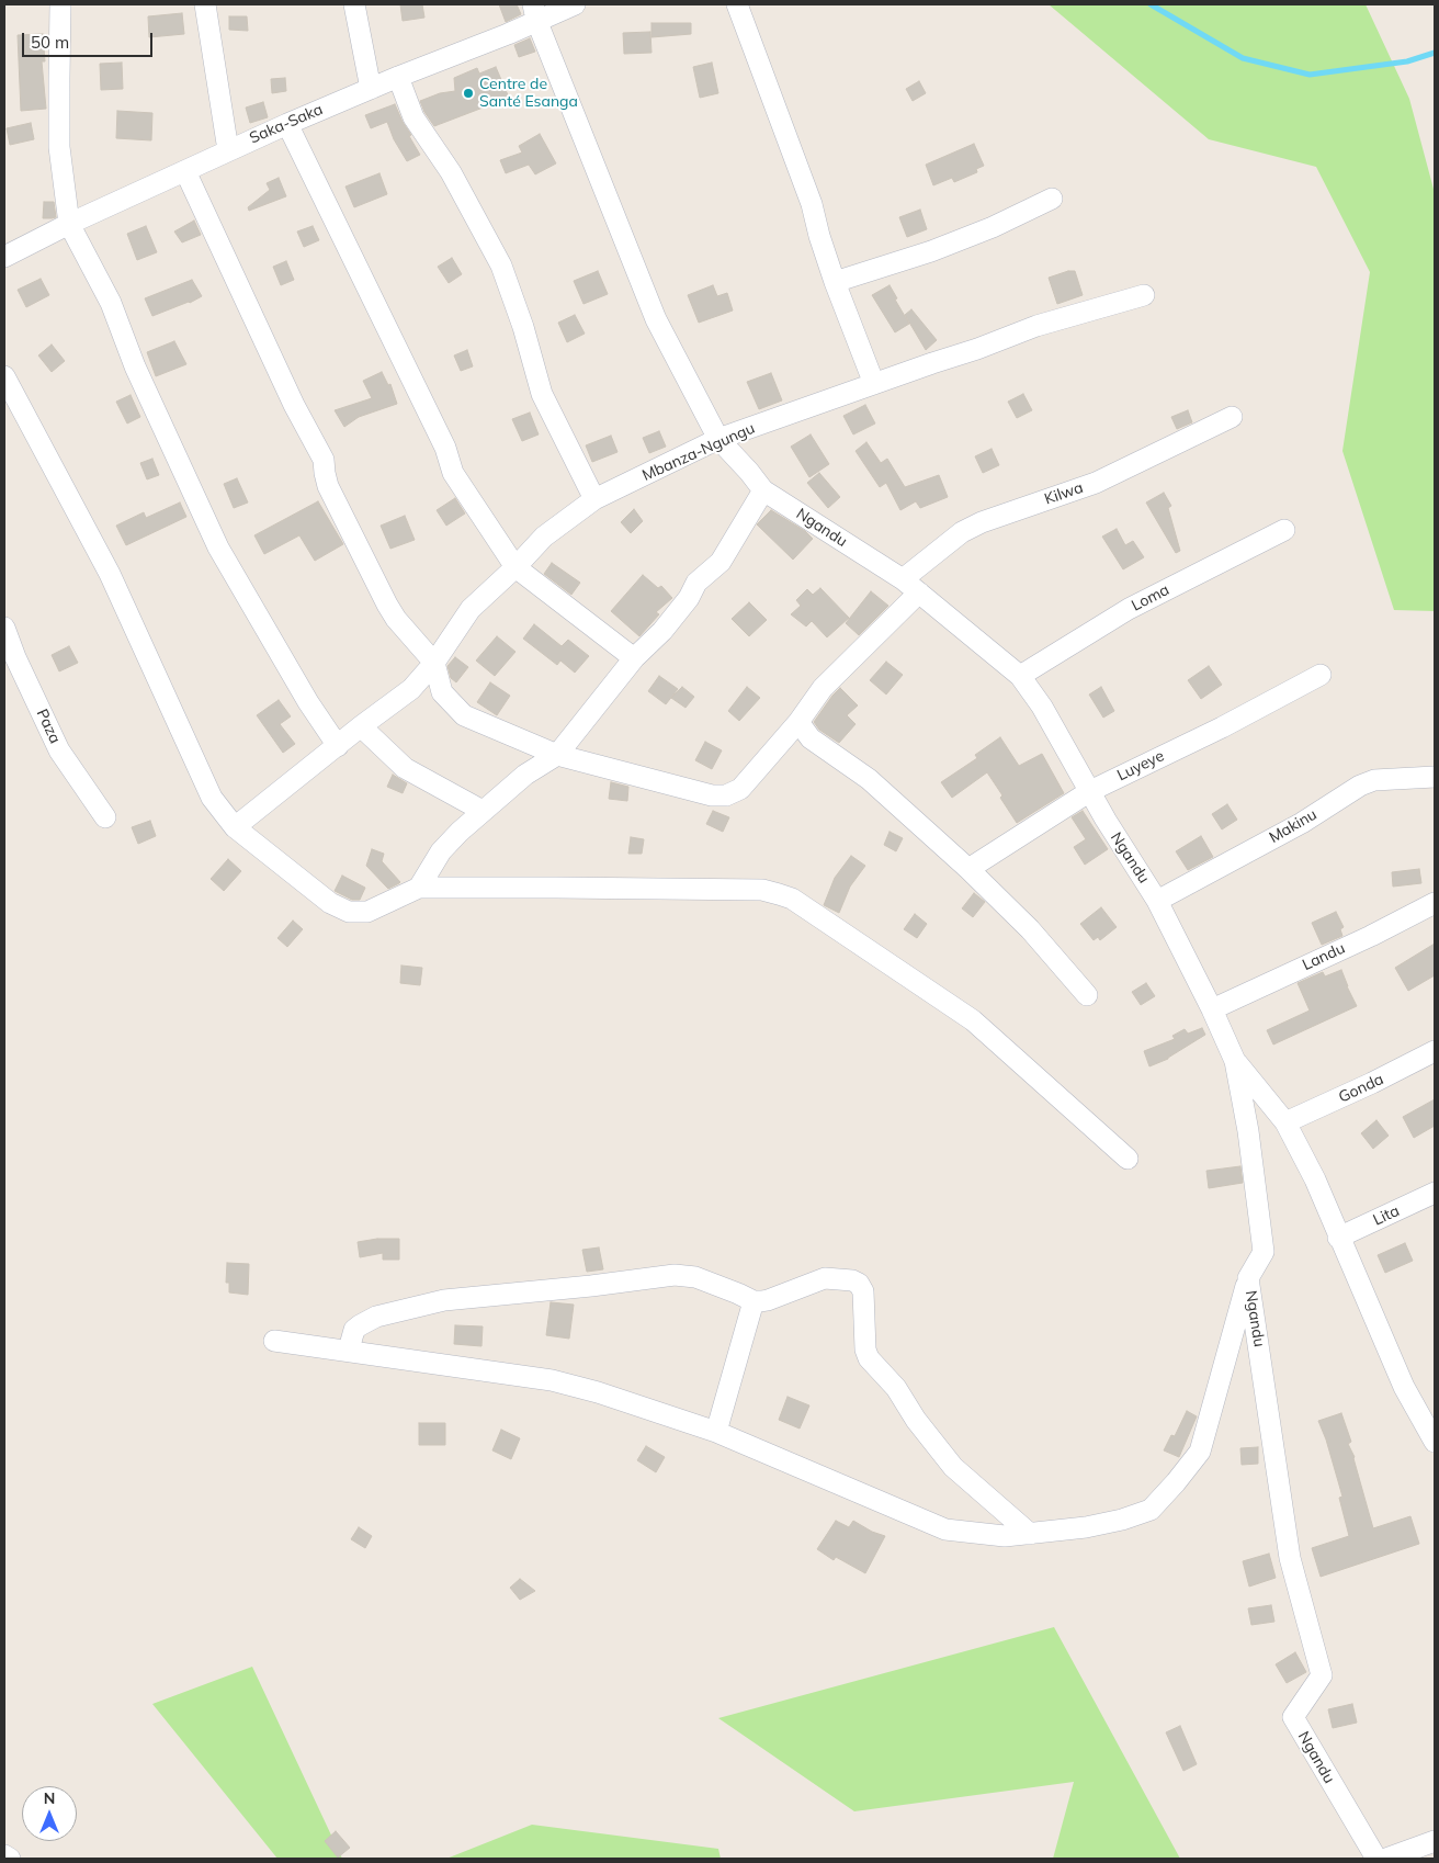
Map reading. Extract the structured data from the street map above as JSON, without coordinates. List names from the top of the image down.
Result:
{
  "streets": {
    "street": [
      "Saka-Saka",
      "Mbanza-Ngungu",
      "Kilwa",
      "Ngandu",
      "Loma",
      "Paza",
      "Luyeye",
      "Makinu",
      "Landu",
      "Gonda",
      "Lita"
    ]
  },
  "crossings": [
    ["Saka-Saka", "Ngandu"],
    ["Mbanza-Ngungu", "Ngandu"],
    ["Kilwa", "Ngandu"],
    ["Ngandu", "Loma"],
    ["Ngandu", "Luyeye"],
    ["Ngandu", "Makinu"],
    ["Ngandu", "Landu"]
  ],
  "places": ["Centre de Santé Esanga"],
  "scale_bar": "50 m",
  "north": "top"
}
